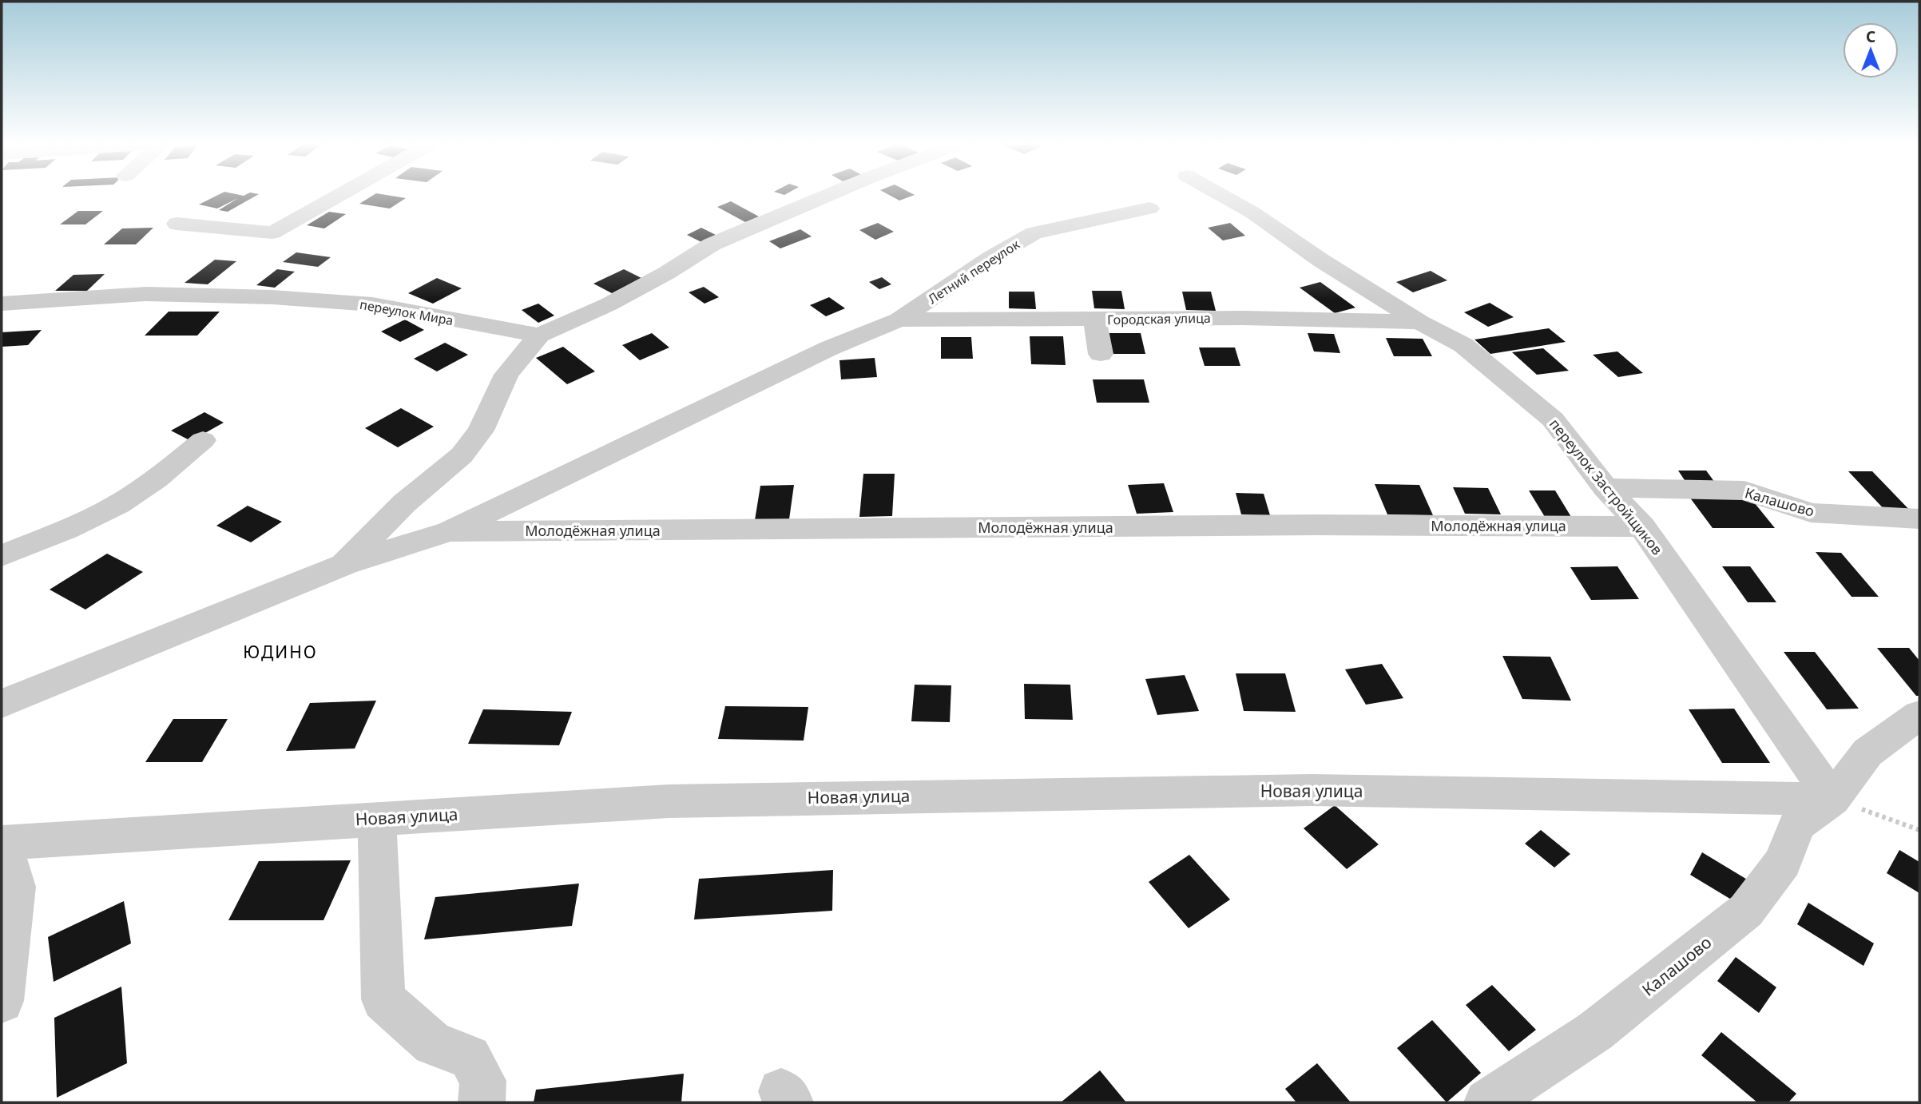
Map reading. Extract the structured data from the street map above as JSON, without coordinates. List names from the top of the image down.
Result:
{
  "streets": {
    "street": [
      "Летний переулок",
      "переулок Мира",
      "Городская улица",
      "переулок Застройщиков",
      "Калашово",
      "Молодёжная улица",
      "Новая улица"
    ]
  },
  "crossings": [
    ["Летний переулок", "Городская улица"],
    ["Городская улица", "переулок Застройщиков"],
    ["переулок Застройщиков", "Калашово"],
    ["переулок Застройщиков", "Молодёжная улица"],
    ["переулок Застройщиков", "Новая улица"],
    ["Калашово", "Новая улица"]
  ],
  "districts": ["ЮДИНО"],
  "north": "top"
}
